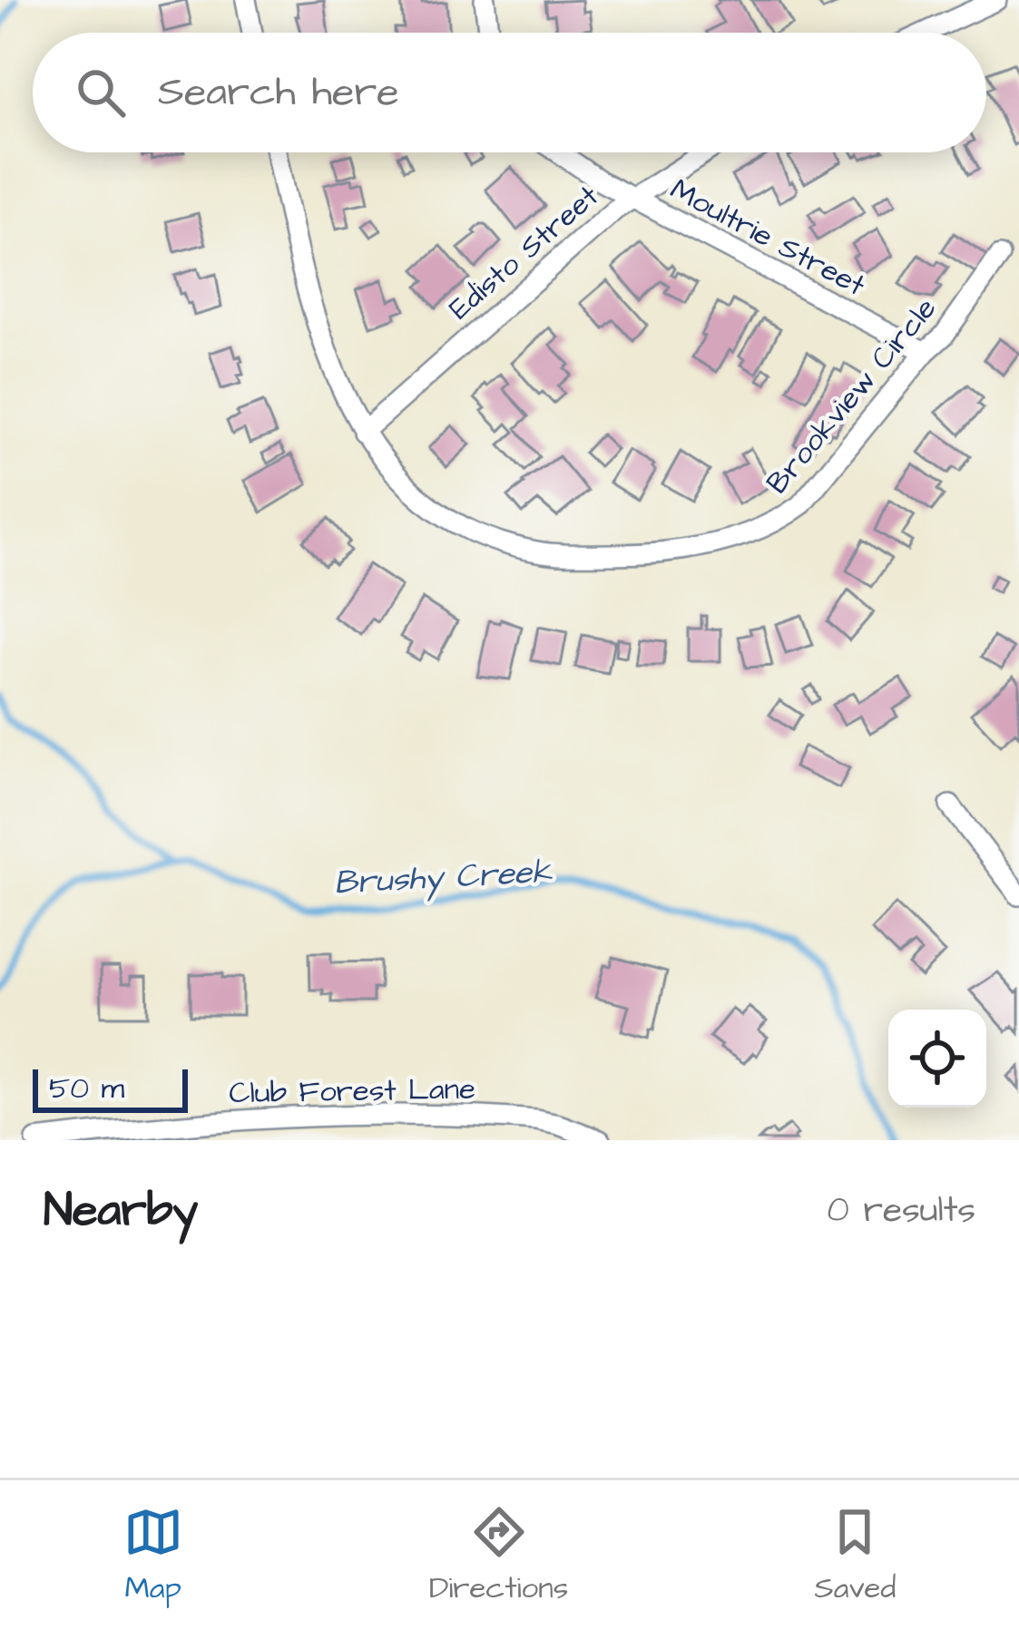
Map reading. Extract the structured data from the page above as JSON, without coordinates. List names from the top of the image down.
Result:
{
  "streets": {
    "street": [
      "Moultrie Street",
      "Edisto Street",
      "Brookview Circle",
      "Club Forest Lane"
    ]
  },
  "crossings": [
    ["Moultrie Street", "Edisto Street"],
    ["Moultrie Street", "Brookview Circle"],
    ["Edisto Street", "Brookview Circle"]
  ],
  "water": ["Brushy Creek"],
  "scale_bar": "50 m",
  "page": {
    "search": "Search here",
    "scale": "50 m",
    "heading": ["Nearby", "0 results"],
    "nav": ["Map", "Directions", "Saved"]
  }
}
